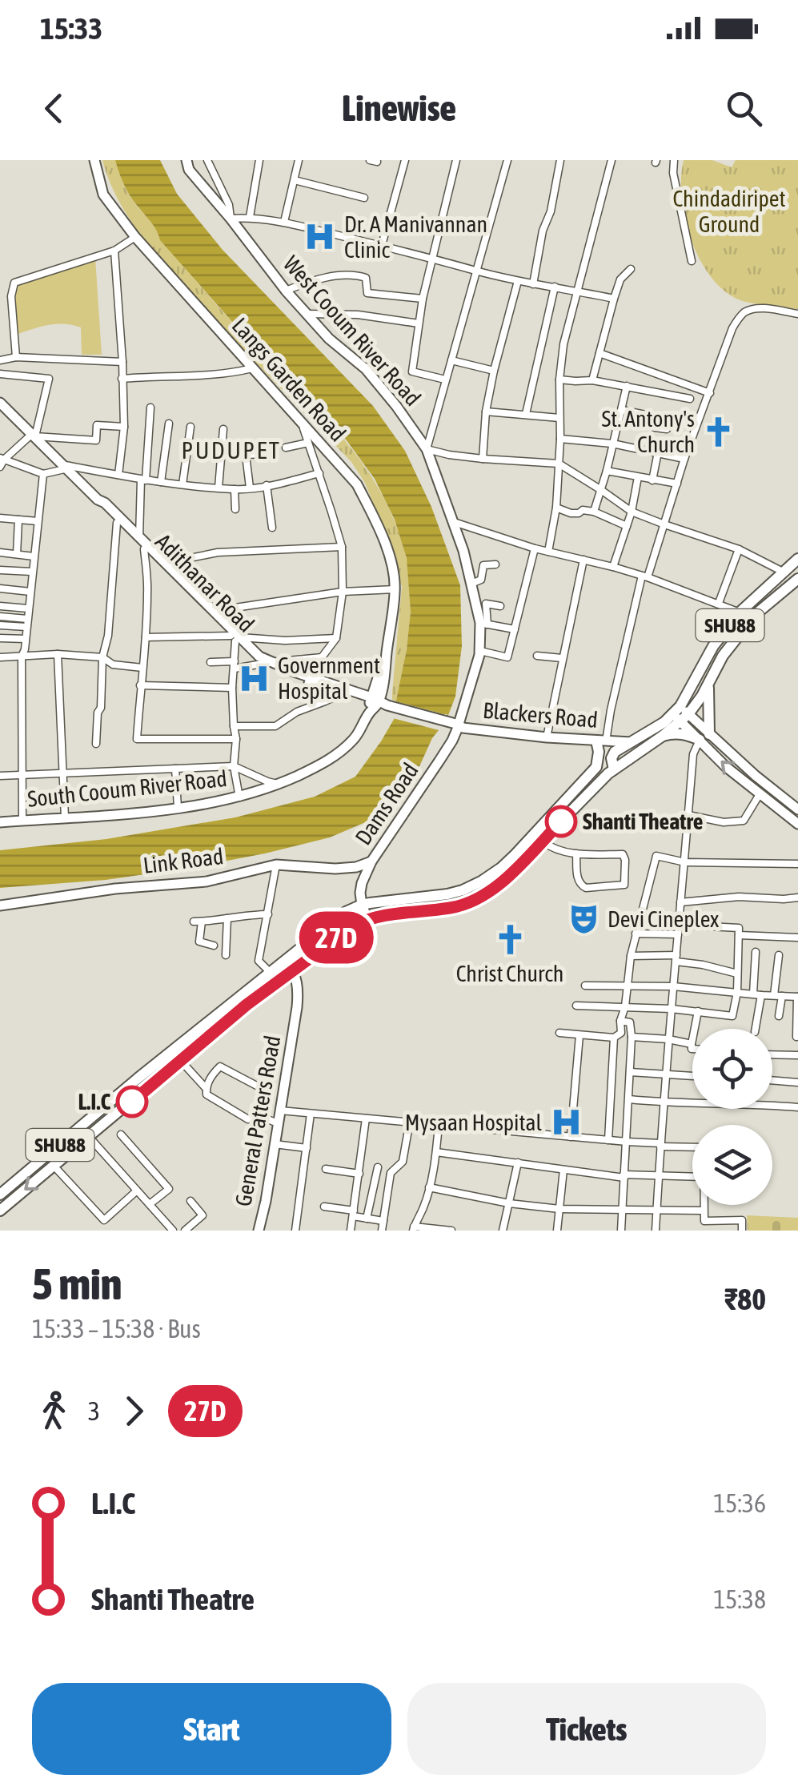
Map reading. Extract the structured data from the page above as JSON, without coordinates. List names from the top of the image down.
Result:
{
  "streets": {
    "main road": ["SHU88"],
    "street": [
      "West Cooum River Road",
      "Langs Garden Road",
      "Adithanar Road",
      "Blackers Road",
      "South Cooum River Road",
      "Dams Road",
      "Link Road",
      "General Patters Road"
    ]
  },
  "crossings": [
    ["West Cooum River Road", "Blackers Road"],
    ["West Cooum River Road", "Dams Road"],
    ["Langs Garden Road", "Adithanar Road"],
    ["Langs Garden Road", "Blackers Road"],
    ["Langs Garden Road", "South Cooum River Road"],
    ["Adithanar Road", "Blackers Road"],
    ["Adithanar Road", "South Cooum River Road"],
    ["SHU88", "Blackers Road"],
    ["SHU88", "Dams Road"],
    ["SHU88", "General Patters Road"],
    ["Blackers Road", "South Cooum River Road"],
    ["Blackers Road", "Dams Road"],
    ["Dams Road", "Link Road"]
  ],
  "districts": ["PUDUPET"],
  "parks": ["Chindadiripet Ground"],
  "places": {
    "hospital": ["Dr. A Manivannan Clinic", "Government Hospital", "Mysaan Hospital"],
    "church": ["St. Antony's Church", "Christ Church"],
    "other": ["Shanti Theatre", "L.I.C"],
    "theatre": ["Devi Cineplex"]
  },
  "lines": ["bus line 27D"],
  "page": {
    "status": "15:33",
    "header": "Linewise",
    "on_map": "27D",
    "heading": ["5 min", "15:33 – 15:38 · Bus", "₹80"],
    "legs": ["3", "27D"],
    "list": [
      {
        "name": "L.I.C",
        "value": "15:36"
      },
      {
        "name": "Shanti Theatre",
        "value": "15:38"
      }
    ],
    "buttons": ["Start", "Tickets"]
  }
}
